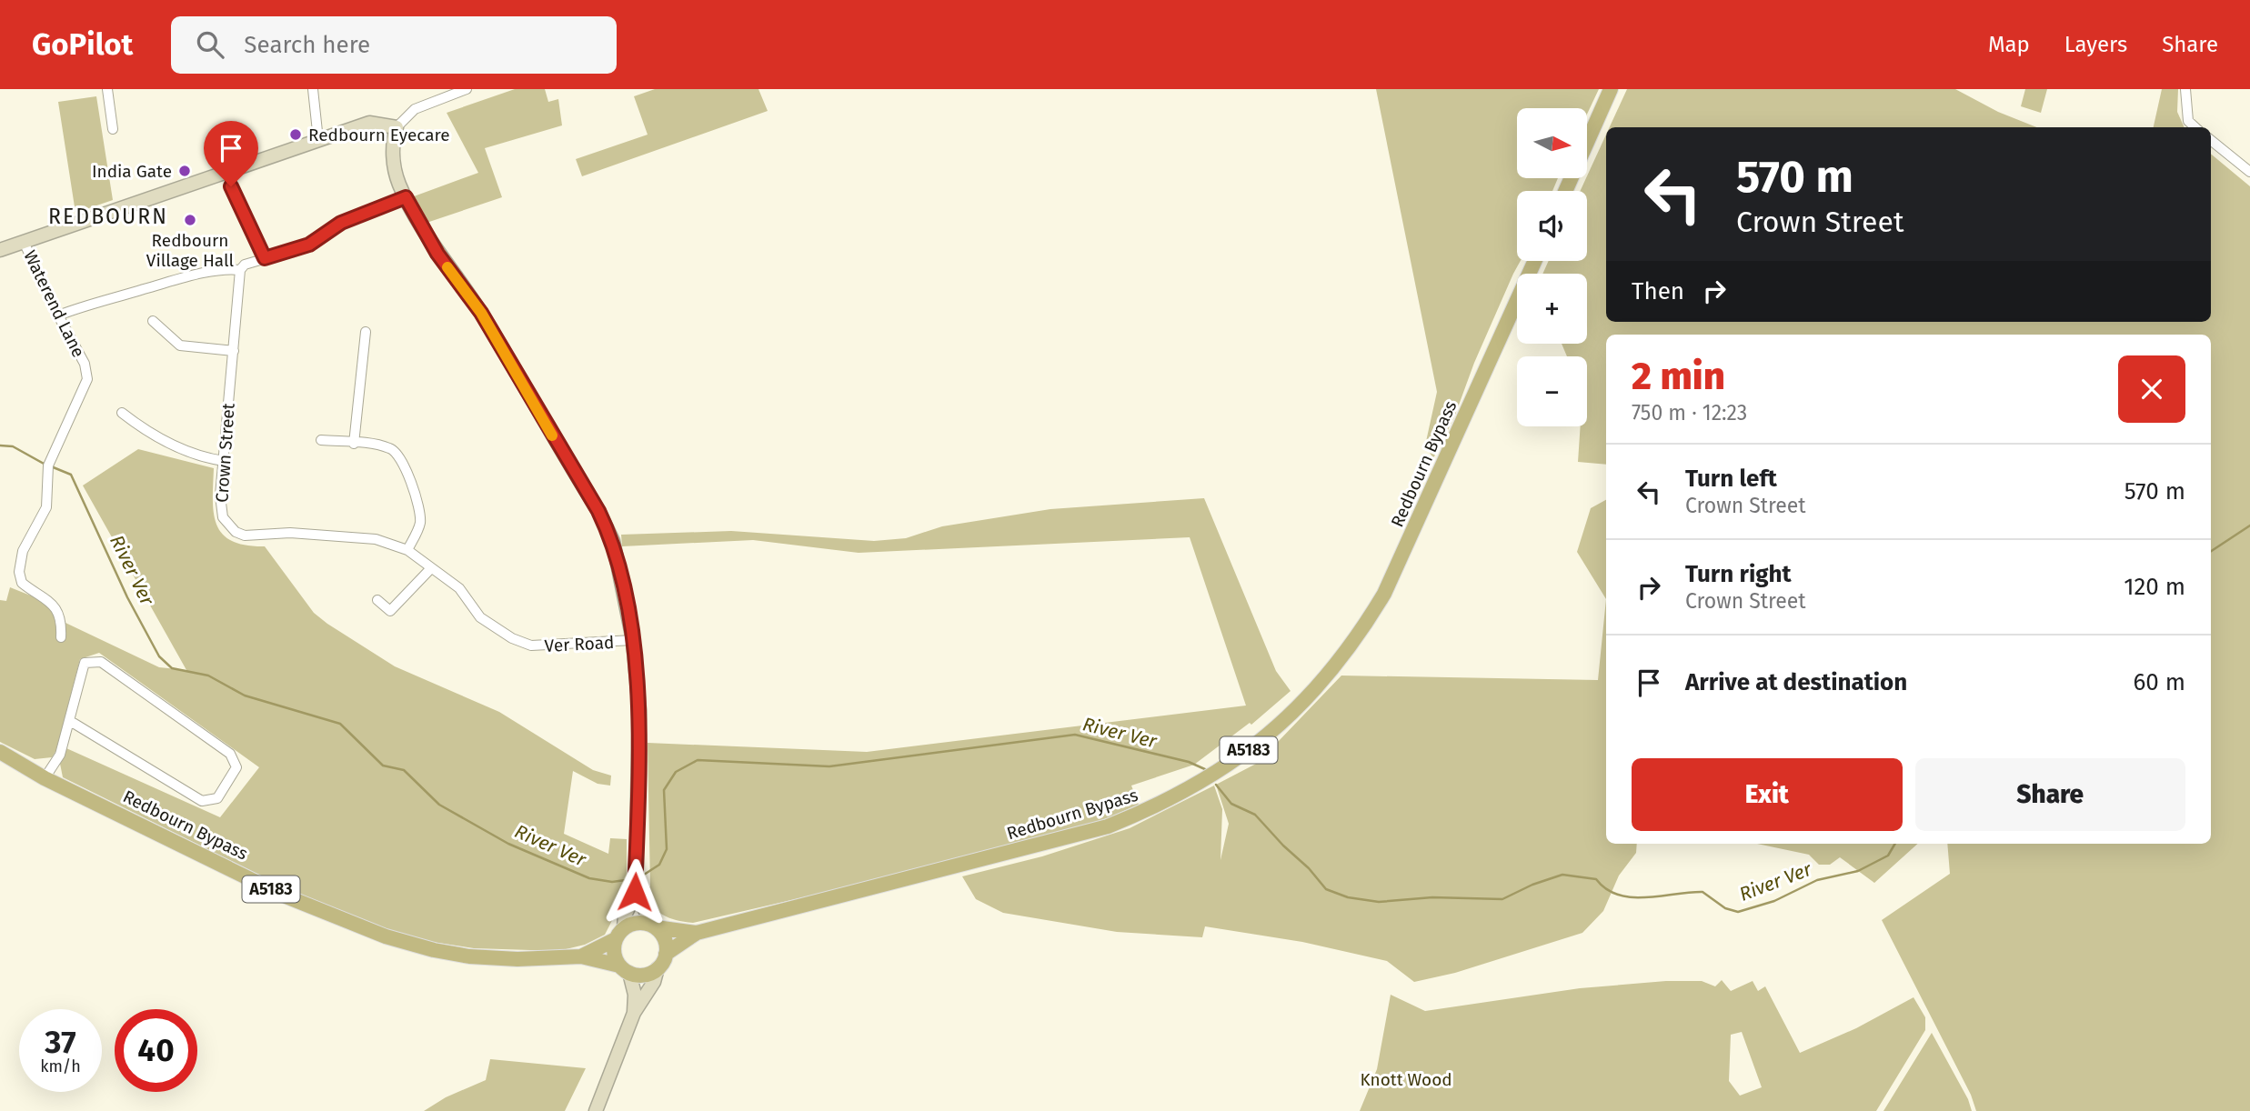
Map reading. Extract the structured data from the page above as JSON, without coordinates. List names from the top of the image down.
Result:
{
  "streets": {
    "main road": ["Redbourn Bypass", "A5183"],
    "street": ["Waterend Lane", "Crown Street", "Ver Road"]
  },
  "crossings": [
    ["Crown Street", "Ver Road"]
  ],
  "districts": ["REDBOURN"],
  "water": ["River Ver"],
  "parks": ["Knott Wood"],
  "places": ["Redbourn Eyecare", "India Gate", "Redbourn Village Hall"],
  "north": "right",
  "page": {
    "header": "GoPilot",
    "search": "Search here",
    "nav": ["Map", "Layers", "Share"],
    "map_buttons": ["+", "−"],
    "turn": ["570 m", "Crown Street"],
    "then": "Then",
    "heading": ["2 min", "750 m · 12:23"],
    "list": [
      {
        "name": "Turn left",
        "note": "Crown Street",
        "value": "570 m"
      },
      {
        "name": "Turn right",
        "note": "Crown Street",
        "value": "120 m"
      },
      {
        "name": "Arrive at destination",
        "value": "60 m"
      }
    ],
    "buttons": ["Exit", "Share"],
    "speed": "37 km/h",
    "limit": "40"
  }
}
